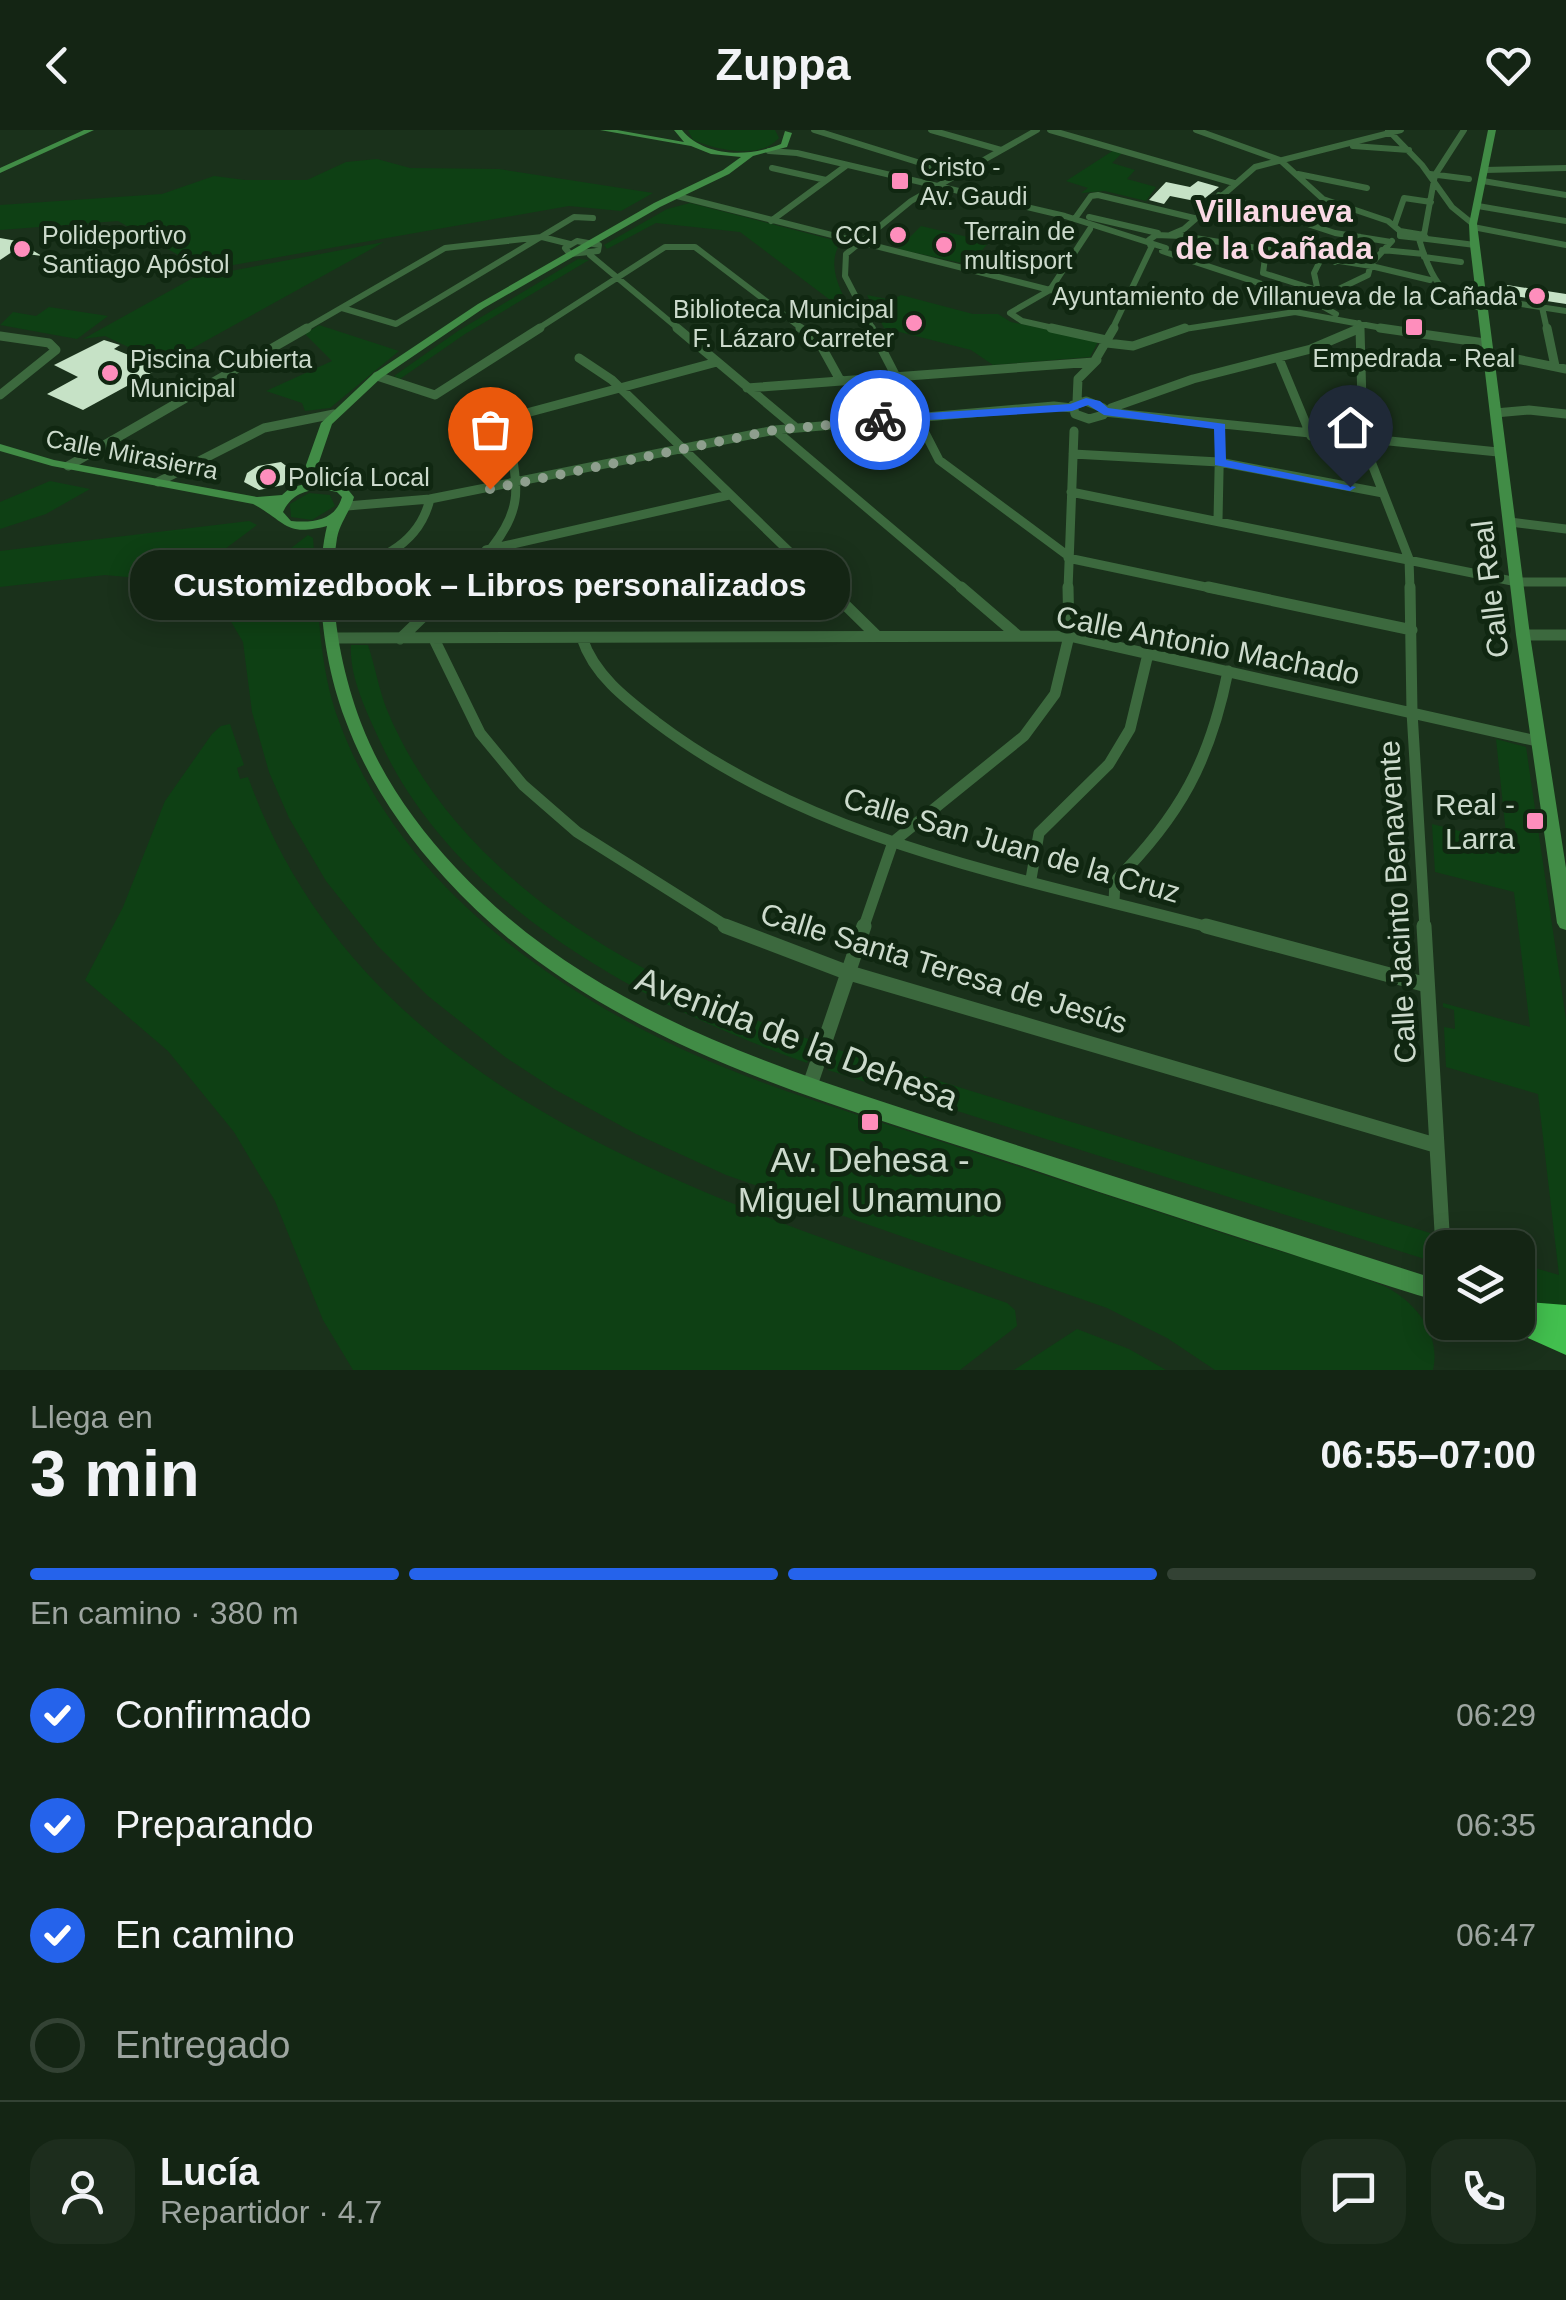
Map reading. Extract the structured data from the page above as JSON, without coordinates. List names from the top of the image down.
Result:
{
  "streets": {
    "street": [
      "Calle Mirasierra",
      "Calle Real",
      "Calle Antonio Machado",
      "Calle San Juan de la Cruz",
      "Calle Jacinto Benavente",
      "Calle Santa Teresa de Jesús",
      "Avenida de la Dehesa"
    ]
  },
  "crossings": [
    ["Calle Real", "Calle Antonio Machado"],
    ["Calle Antonio Machado", "Calle San Juan de la Cruz"],
    ["Calle Antonio Machado", "Calle Jacinto Benavente"],
    ["Calle Antonio Machado", "Calle Santa Teresa de Jesús"],
    ["Calle Antonio Machado", "Avenida de la Dehesa"],
    ["Calle San Juan de la Cruz", "Calle Jacinto Benavente"],
    ["Calle Jacinto Benavente", "Calle Santa Teresa de Jesús"]
  ],
  "districts": ["Villanueva de la Cañada"],
  "places": {
    "transit": [
      "Cristo - Av. Gaudi",
      "Empedrada - Real",
      "Real - Larra",
      "Av. Dehesa - Miguel Unamuno"
    ],
    "other": [
      "CCI",
      "Terrain de multisport",
      "Polideportivo Santiago Apóstol",
      "Ayuntamiento de Villanueva de la Cañada",
      "Biblioteca Municipal F. Lázaro Carreter",
      "Piscina Cubierta Municipal",
      "Policía Local",
      "Customizedbook – Libros personalizados"
    ]
  },
  "page": {
    "header": "Zuppa",
    "bubble": "Customizedbook – Libros personalizados",
    "heading": ["3 min", "Llega en", "06:55–07:00"],
    "panel": ["Lucía", "Repartidor · 4.7"],
    "bar": "En camino · 380 m",
    "list": [
      ["Confirmado", "06:29"],
      ["Preparando", "06:35"],
      ["En camino", "06:47"],
      "Entregado"
    ]
  }
}
